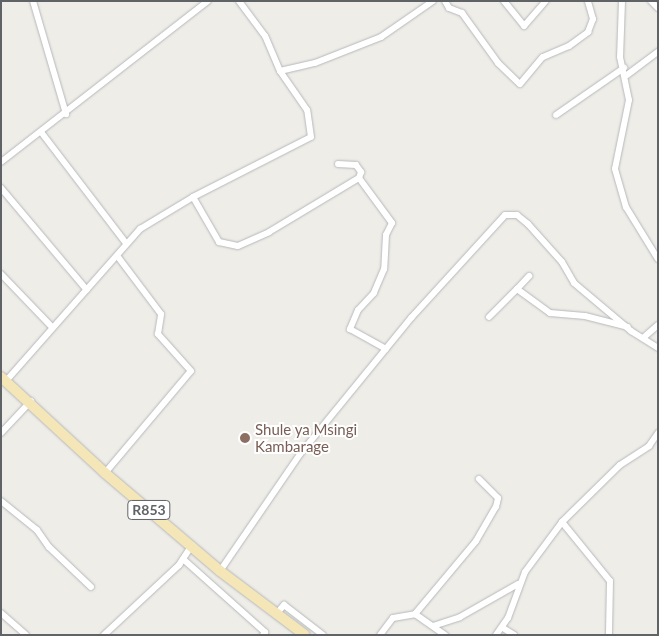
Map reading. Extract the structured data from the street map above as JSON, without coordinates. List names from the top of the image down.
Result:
{
  "streets": {
    "main road": ["R853"]
  },
  "places": ["Shule ya Msingi Kambarage"]
}
